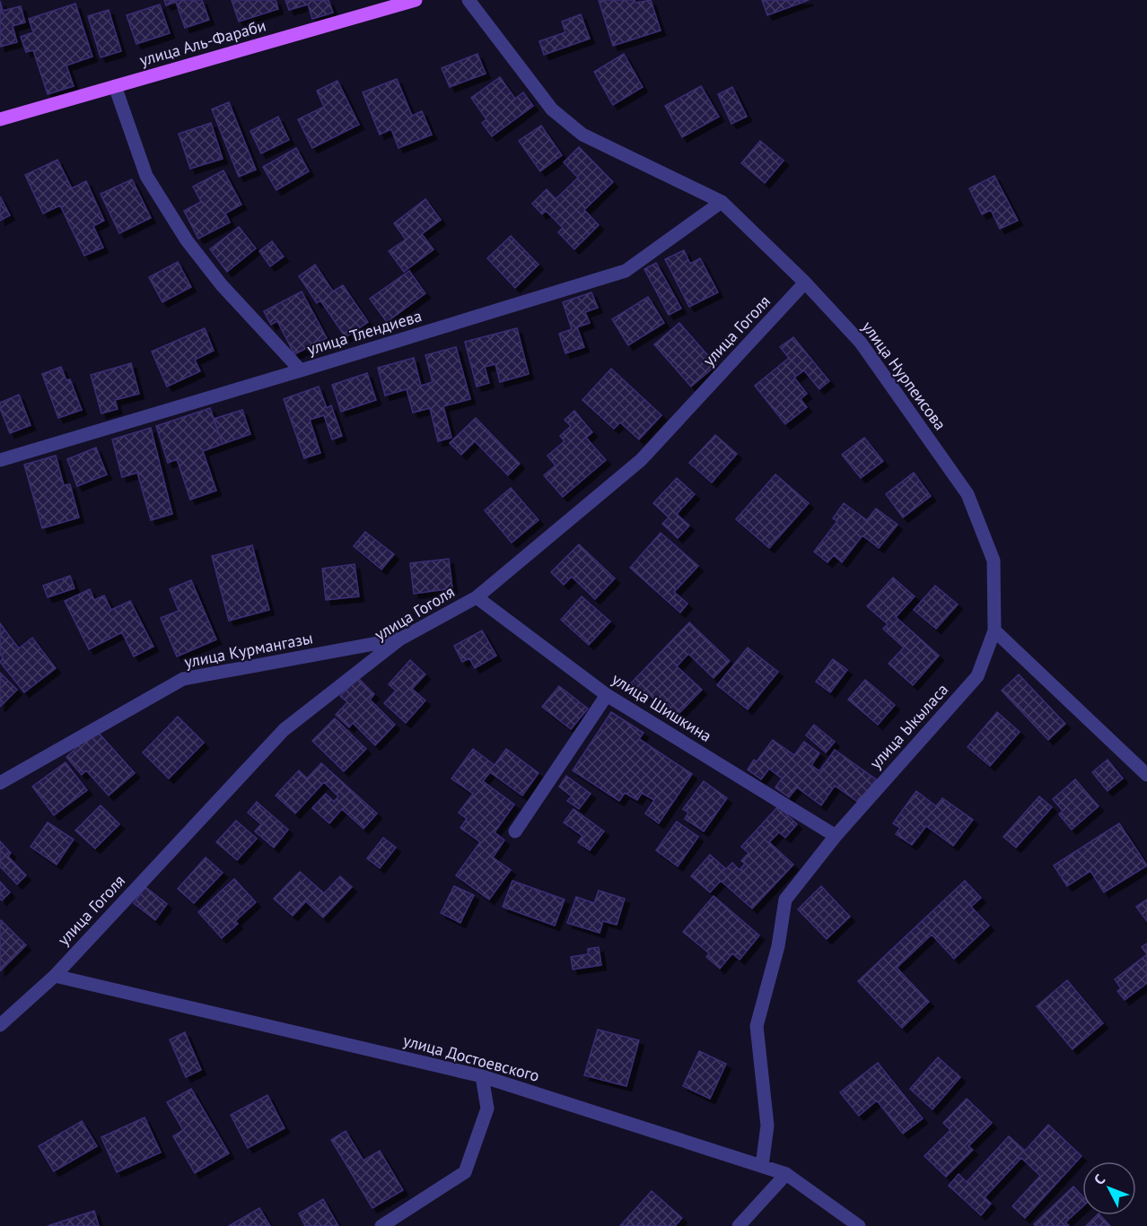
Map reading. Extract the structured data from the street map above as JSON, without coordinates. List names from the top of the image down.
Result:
{
  "streets": {
    "main road": ["улица Аль-Фараби"],
    "street": [
      "улица Гоголя",
      "улица Тлендиева",
      "улица Нурпеисова",
      "улица Курмангазы",
      "улица Шишкина",
      "улица Ыкыласа",
      "улица Достоевского"
    ]
  },
  "crossings": [
    ["улица Гоголя", "улица Нурпеисова"],
    ["улица Гоголя", "улица Курмангазы"],
    ["улица Гоголя", "улица Шишкина"],
    ["улица Гоголя", "улица Достоевского"],
    ["улица Тлендиева", "улица Нурпеисова"],
    ["улица Нурпеисова", "улица Ыкыласа"],
    ["улица Шишкина", "улица Ыкыласа"],
    ["улица Ыкыласа", "улица Достоевского"]
  ],
  "north": "top left"
}
